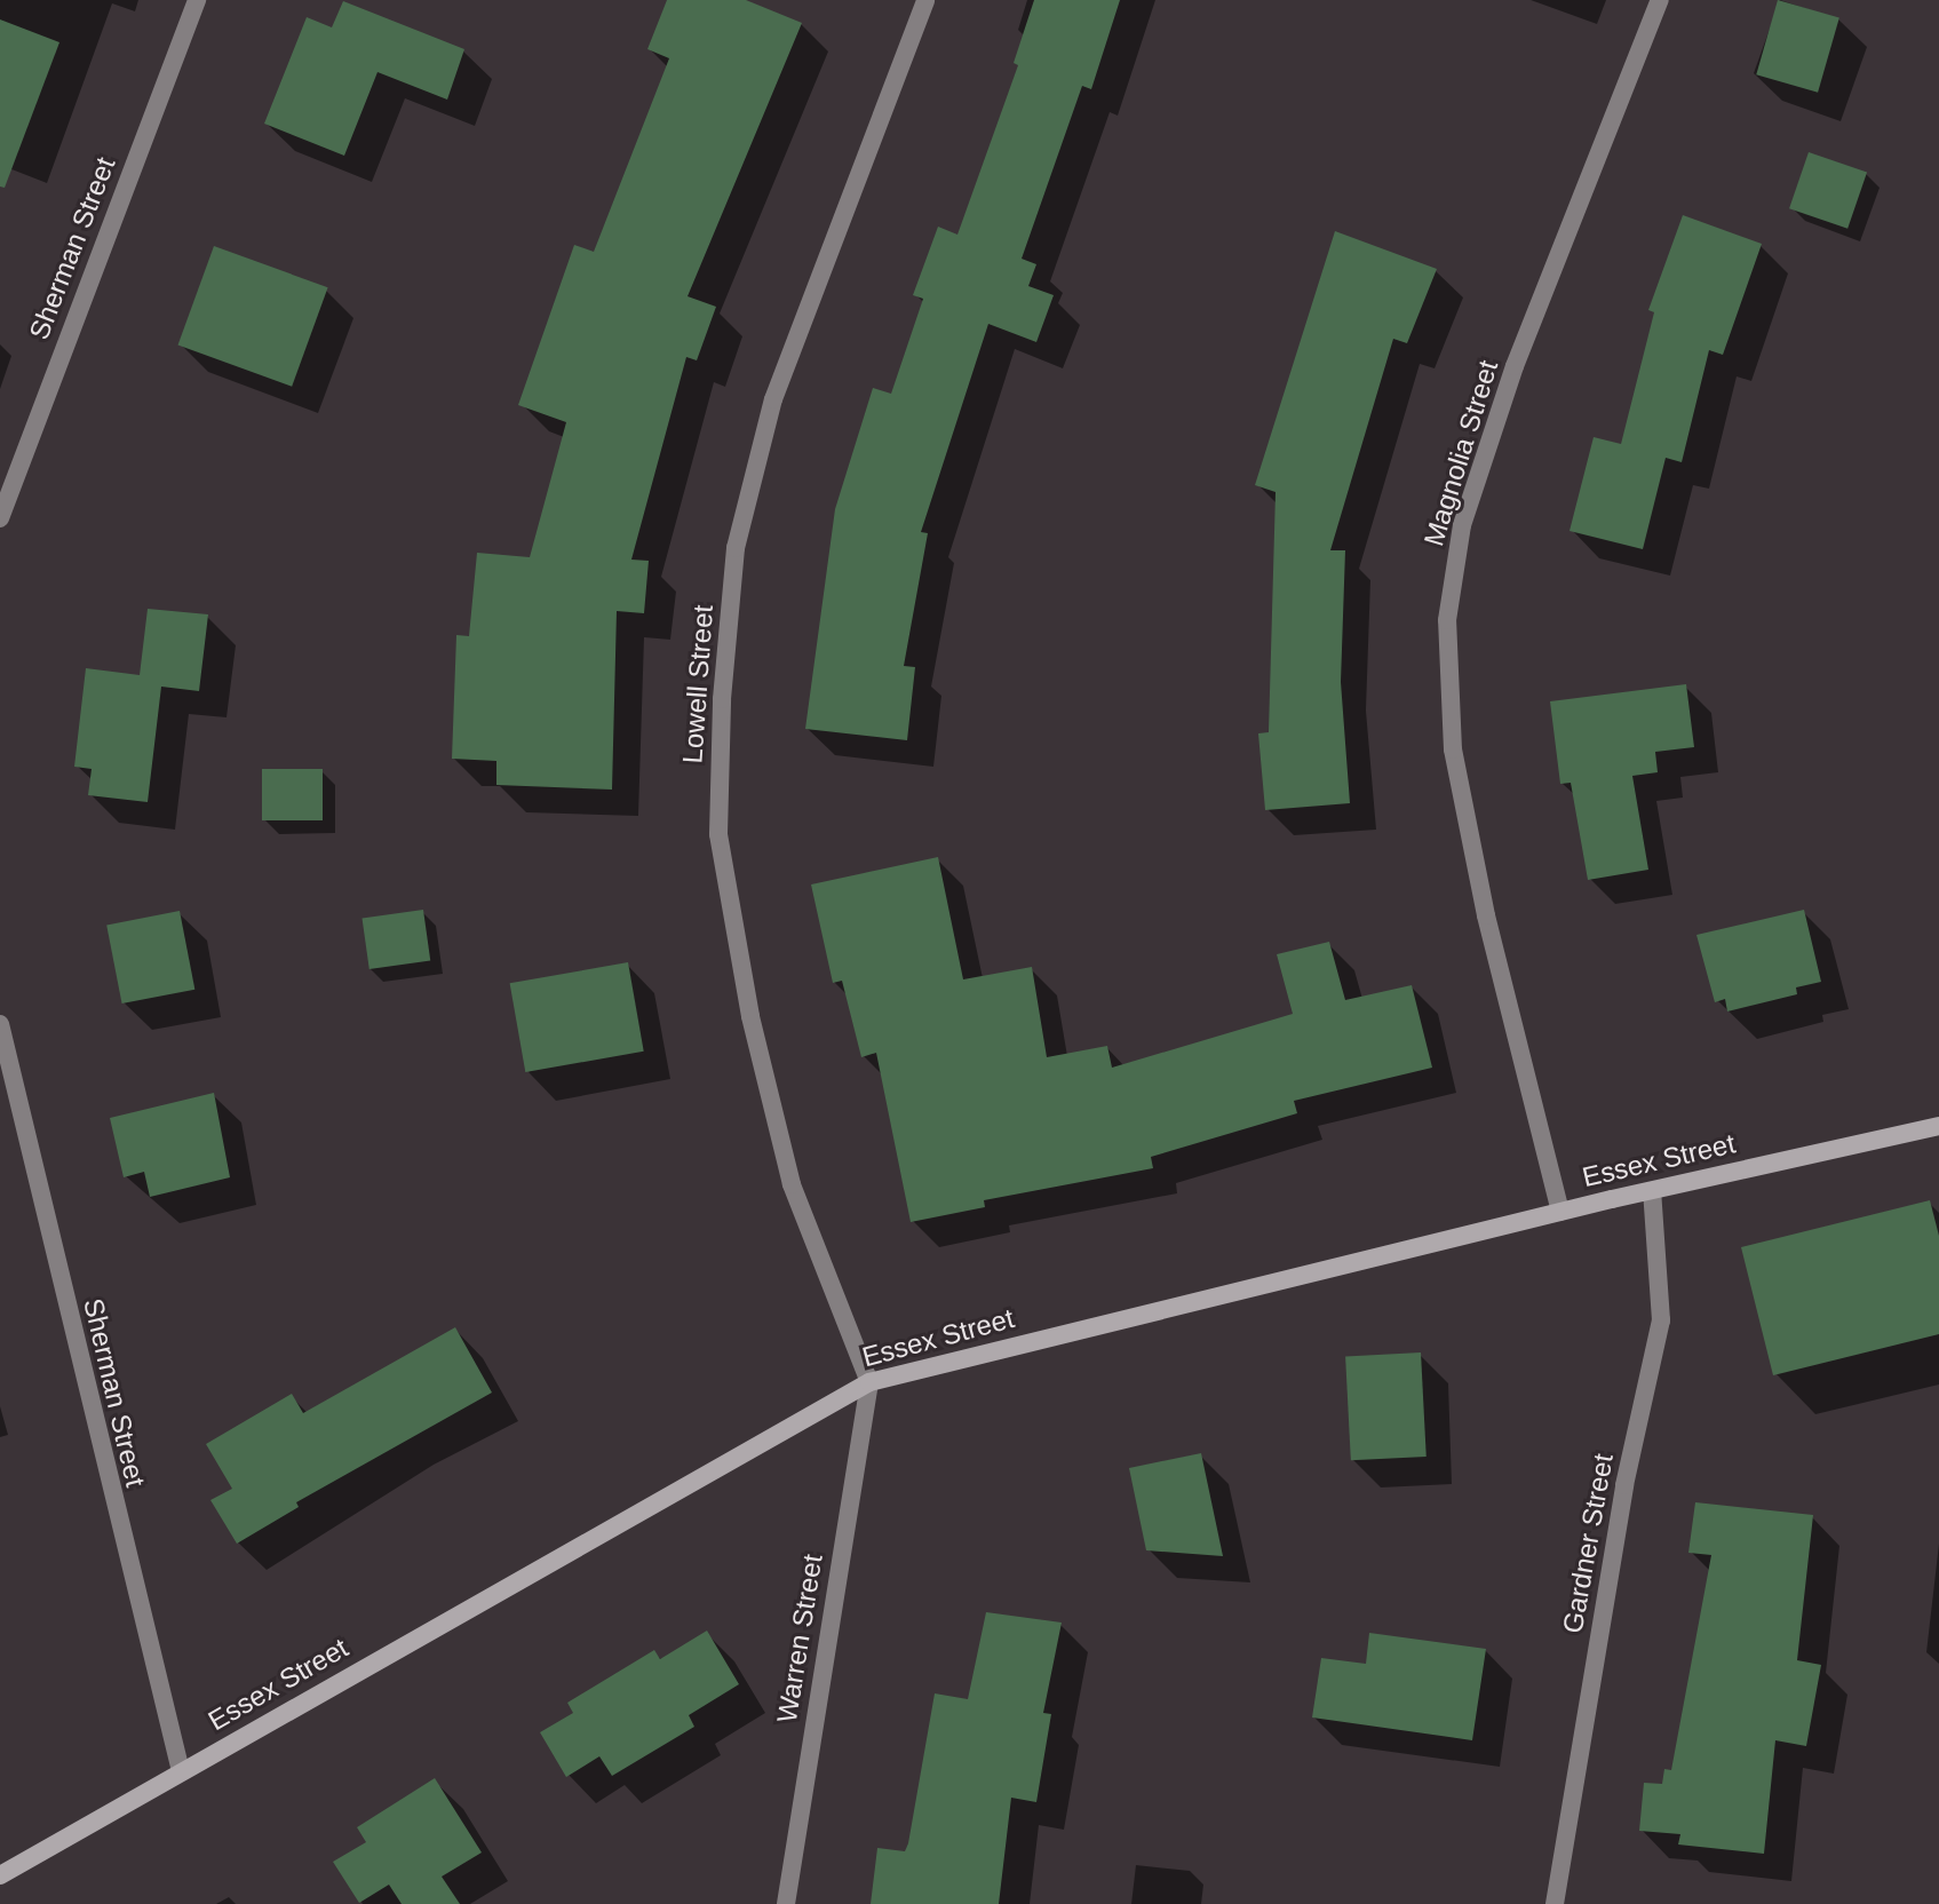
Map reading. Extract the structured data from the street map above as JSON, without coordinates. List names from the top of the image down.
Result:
{
  "streets": {
    "main road": ["Essex Street"],
    "street": [
      "Sherman Street",
      "Magnolia Street",
      "Lowell Street",
      "Gardner Street",
      "Warren Street"
    ]
  },
  "crossings": [
    ["Sherman Street", "Essex Street"],
    ["Magnolia Street", "Essex Street"],
    ["Lowell Street", "Essex Street"],
    ["Lowell Street", "Warren Street"],
    ["Essex Street", "Gardner Street"],
    ["Essex Street", "Warren Street"]
  ]
}
